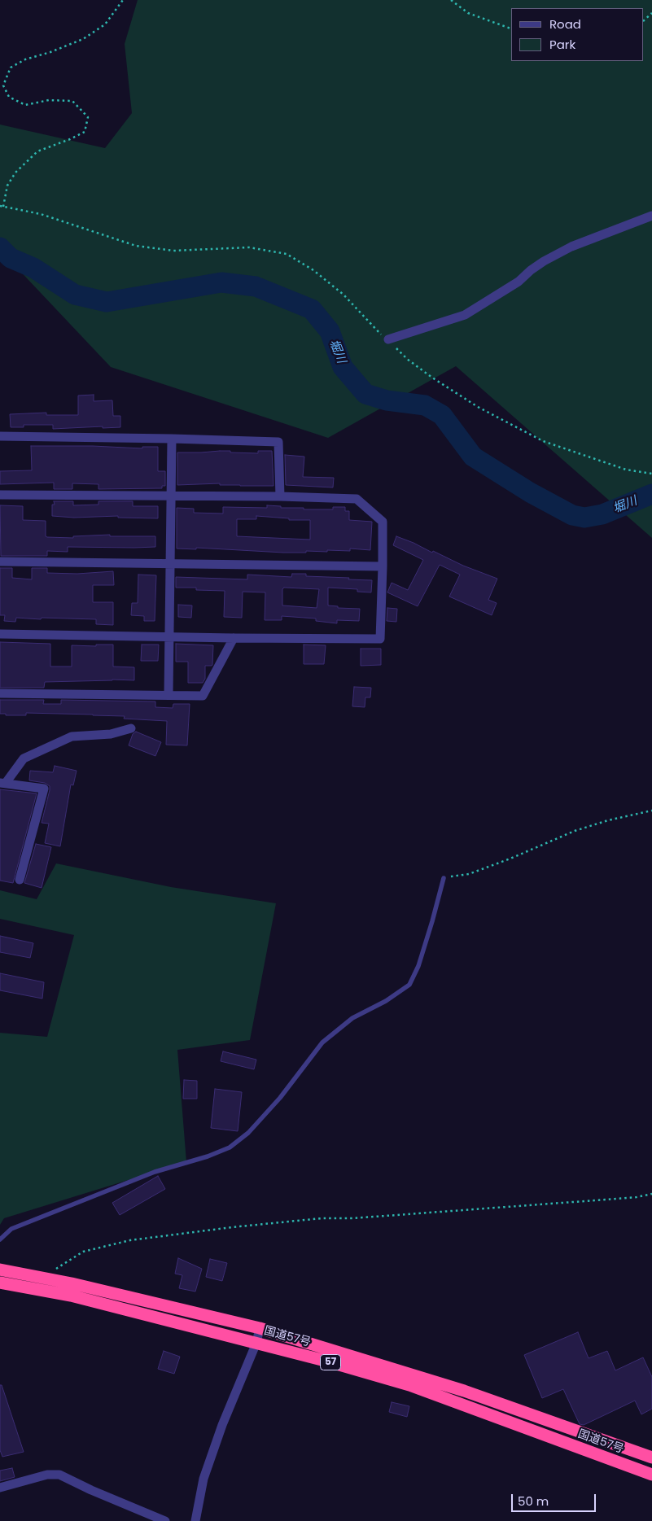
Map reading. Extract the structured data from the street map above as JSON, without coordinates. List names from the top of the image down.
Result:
{
  "streets": {
    "highway": ["国道57号", "57"]
  },
  "water": ["堀川"],
  "legend": ["Road", "Park"],
  "scale_bar": "50 m"
}
